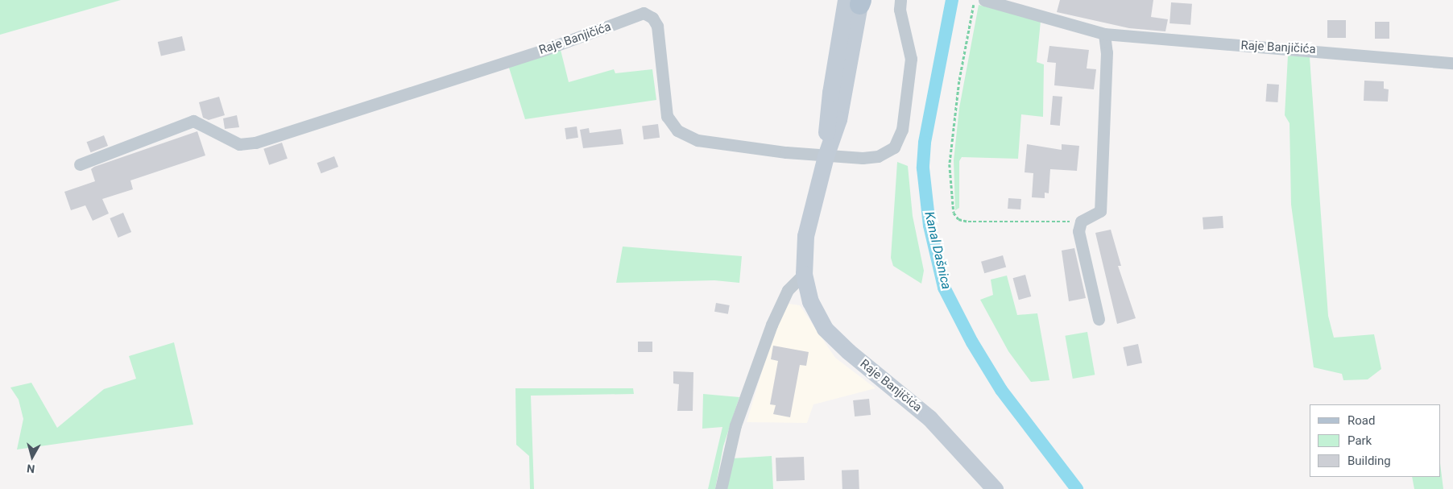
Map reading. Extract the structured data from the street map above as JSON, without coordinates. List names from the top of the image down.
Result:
{
  "streets": {
    "main road": ["Raje Banjičića"]
  },
  "water": ["Kanal Dašnica"],
  "legend": ["Road", "Park", "Building"],
  "north": "bottom"
}
